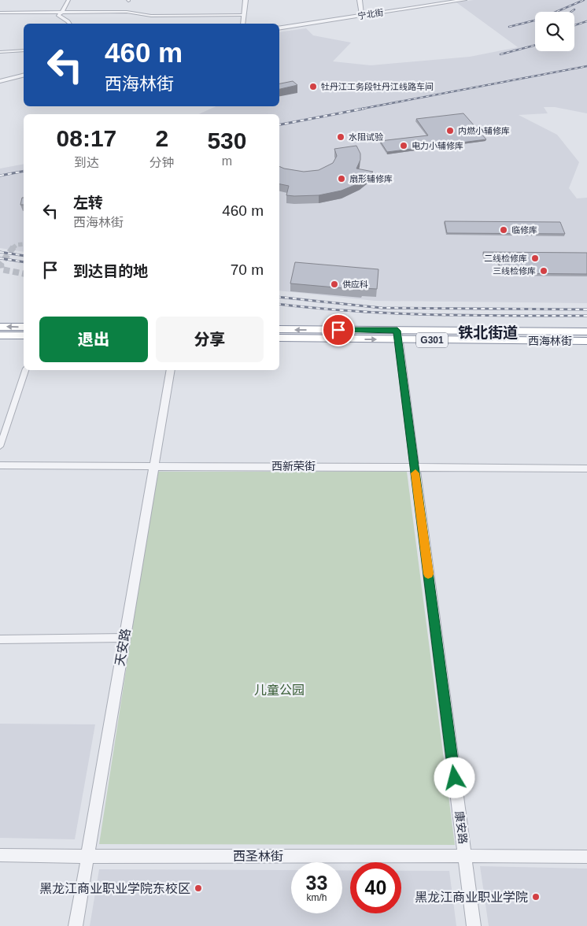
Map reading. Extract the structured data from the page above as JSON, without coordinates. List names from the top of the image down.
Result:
{
  "streets": {
    "highway": ["G301", "西海林街"],
    "street": [
      "宁北街",
      "西新荣街",
      "天安路",
      "康安路",
      "西圣林街"
    ]
  },
  "crossings": [
    ["西海林街", "康安路"],
    ["西新荣街", "天安路"],
    ["西新荣街", "康安路"],
    ["天安路", "西圣林街"],
    ["康安路", "西圣林街"]
  ],
  "districts": ["铁北街道"],
  "parks": ["儿童公园"],
  "places": [
    "牡丹江工务段牡丹江线路车间",
    "内燃小辅修库",
    "水阻试验",
    "电力小辅修库",
    "扇形辅修库",
    "临修库",
    "二线检修库",
    "三线检修库",
    "供应科",
    "黑龙江商业职业学院东校区",
    "黑龙江商业职业学院"
  ],
  "page": {
    "turn": ["460 m", "西海林街"],
    "eta": [
      "08:17",
      "到达",
      "2",
      "分钟",
      "530",
      "m"
    ],
    "list": [
      {
        "name": "左转",
        "note": "西海林街",
        "value": "460 m"
      },
      {
        "name": "到达目的地",
        "value": "70 m"
      }
    ],
    "buttons": ["退出", "分享"],
    "speed": "33 km/h",
    "limit": "40"
  }
}
